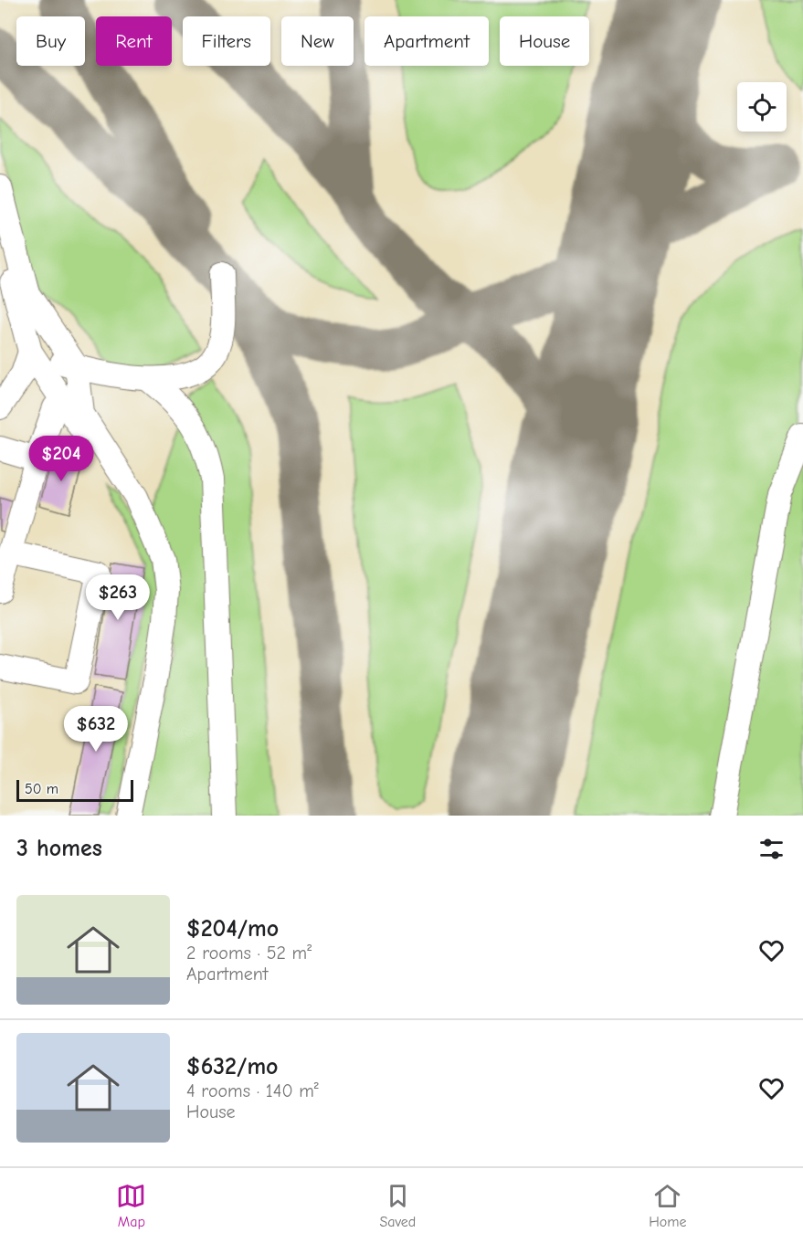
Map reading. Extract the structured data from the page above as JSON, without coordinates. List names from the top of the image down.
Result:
{
  "scale_bar": "50 m",
  "page": {
    "chip": [
      "Buy",
      "Rent",
      "Filters",
      "New",
      "Apartment",
      "House"
    ],
    "price": ["$204", "$263", "$632"],
    "scale": "50 m",
    "heading": "3 homes",
    "list": [
      {
        "name": "$204/mo",
        "note": "2 rooms · 52 m² · Apartment"
      },
      {
        "name": "$632/mo",
        "note": "4 rooms · 140 m² · House"
      }
    ],
    "tabs": ["Map", "Saved", "Home"]
  }
}
